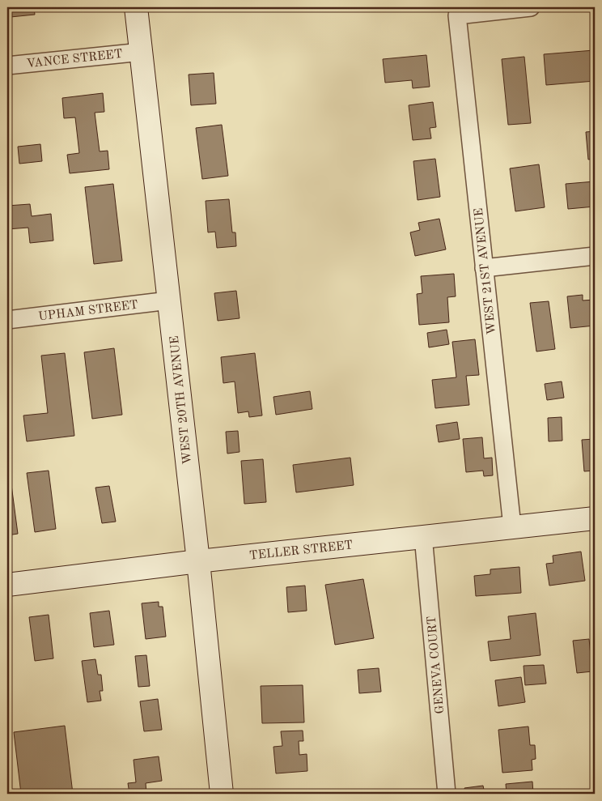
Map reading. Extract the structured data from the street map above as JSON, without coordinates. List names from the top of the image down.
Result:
{
  "streets": {
    "street": [
      "VANCE STREET",
      "WEST 21ST AVENUE",
      "UPHAM STREET",
      "WEST 20TH AVENUE",
      "TELLER STREET",
      "GENEVA COURT"
    ]
  },
  "crossings": [
    ["VANCE STREET", "WEST 20TH AVENUE"],
    ["WEST 21ST AVENUE", "TELLER STREET"],
    ["UPHAM STREET", "WEST 20TH AVENUE"],
    ["WEST 20TH AVENUE", "TELLER STREET"],
    ["TELLER STREET", "GENEVA COURT"]
  ]
}
